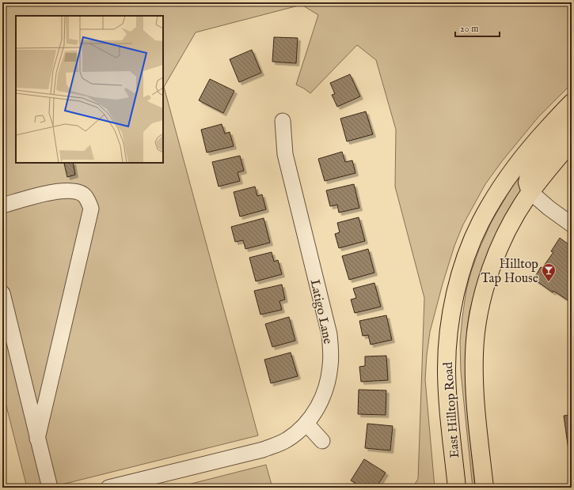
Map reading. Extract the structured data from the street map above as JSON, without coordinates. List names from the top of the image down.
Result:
{
  "streets": {
    "main road": ["East Hilltop Road"],
    "street": ["Latigo Lane"]
  },
  "places": {
    "bar": ["Hilltop Tap House"]
  },
  "scale_bar": "20 m"
}
